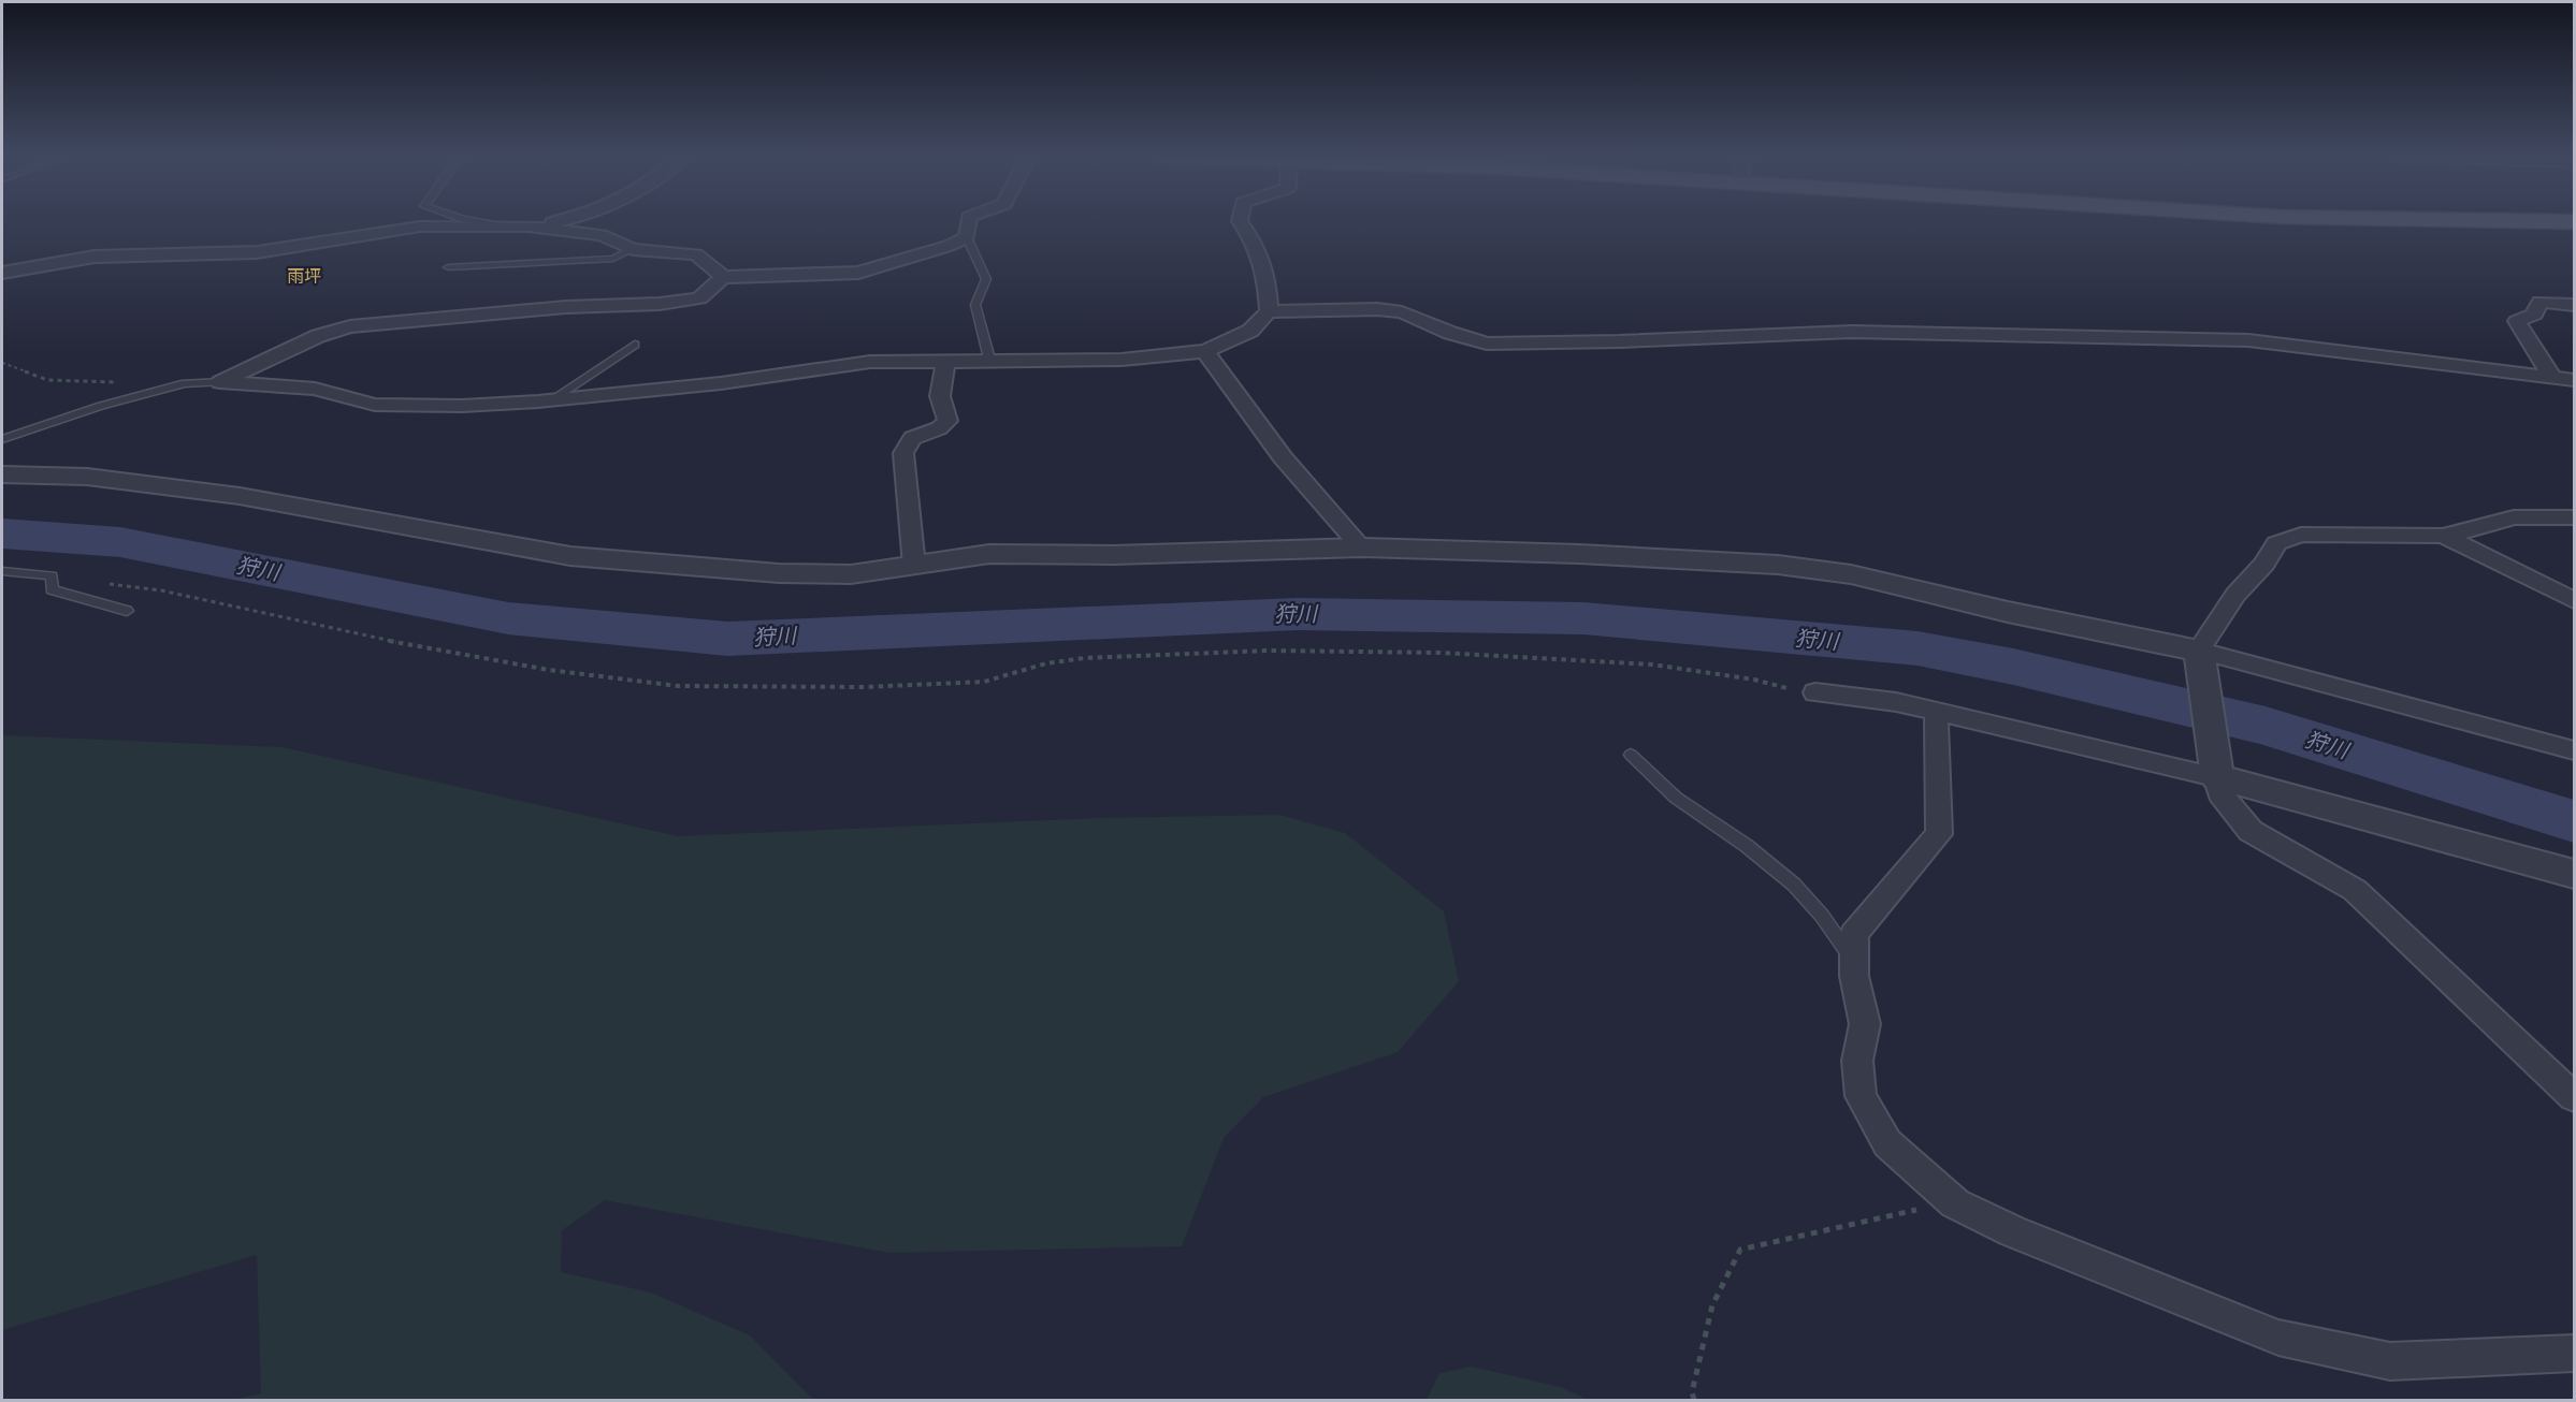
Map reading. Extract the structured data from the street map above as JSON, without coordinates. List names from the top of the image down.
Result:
{
  "districts": ["雨坪"],
  "water": ["狩川"]
}
